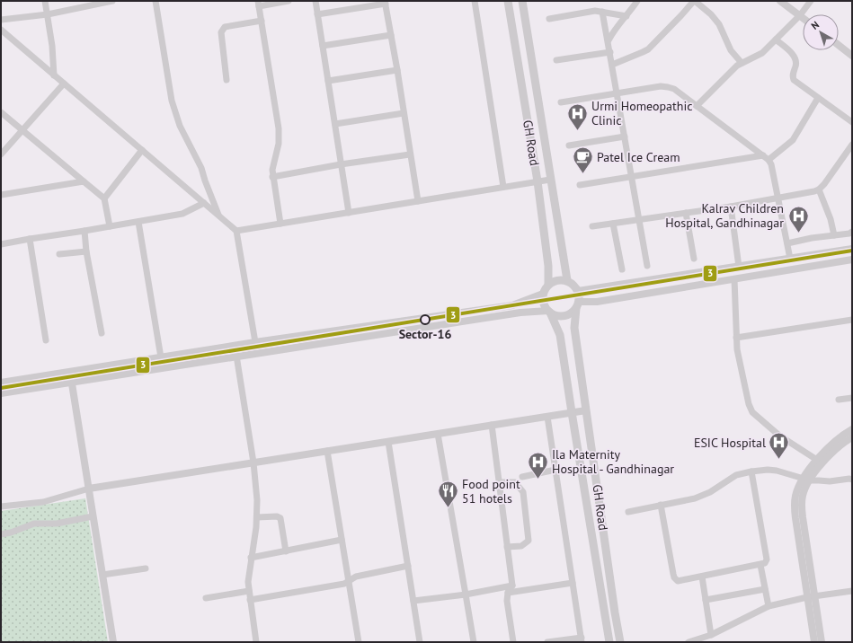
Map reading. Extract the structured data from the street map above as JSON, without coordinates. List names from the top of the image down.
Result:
{
  "streets": {
    "main road": ["GH Road"]
  },
  "places": {
    "hospital": [
      "Urmi Homeopathic Clinic",
      "Kalrav Children Hospital, Gandhinagar",
      "ESIC Hospital",
      "Ila Maternity Hospital - Gandhinagar"
    ],
    "cafe": ["Patel Ice Cream"],
    "other": ["Sector-16"],
    "restaurant": ["Food point 51 hotels"]
  },
  "lines": ["transit line 3"],
  "north": "top left"
}
